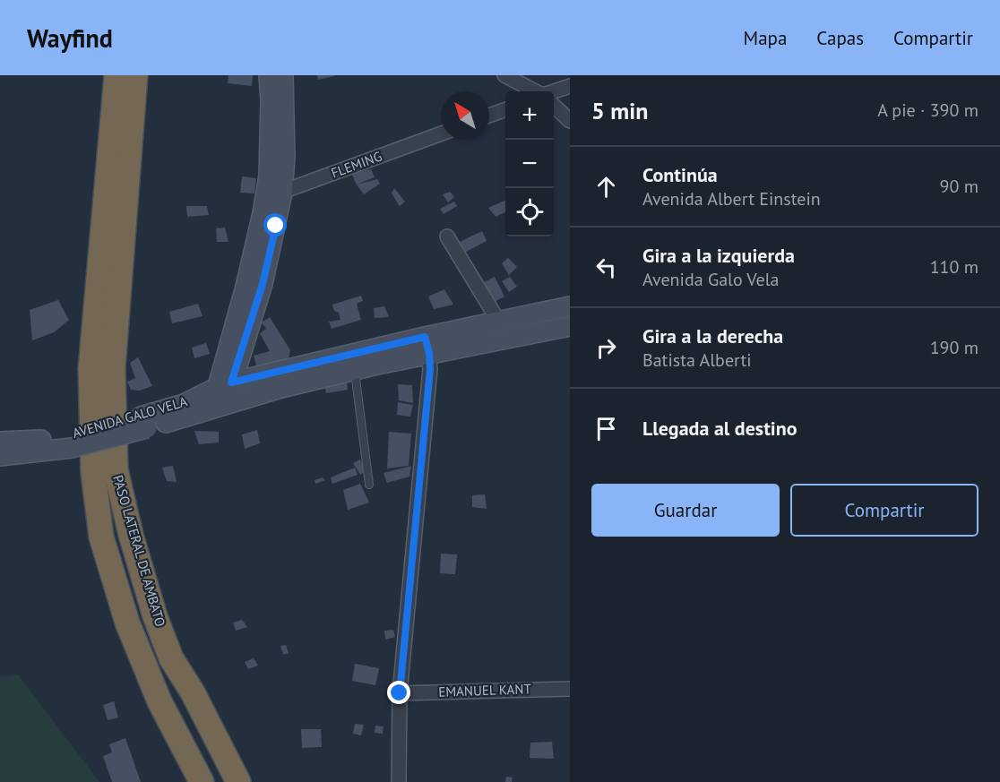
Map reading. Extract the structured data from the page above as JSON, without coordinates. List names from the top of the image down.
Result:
{
  "streets": {
    "highway": ["PASO LATERAL DE AMBATO"],
    "main road": ["AVENIDA GALO VELA"],
    "street": ["FLEMING", "EMANUEL KANT"]
  },
  "north": "top left",
  "page": {
    "header": "Wayfind",
    "nav": ["Mapa", "Capas", "Compartir"],
    "heading": ["5 min", "A pie · 390 m"],
    "map_buttons": ["+", "−"],
    "list": [
      ["Continúa", "Avenida Albert Einstein", "90 m"],
      ["Gira a la izquierda", "Avenida Galo Vela", "110 m"],
      ["Gira a la derecha", "Batista Alberti", "190 m"],
      "Llegada al destino"
    ],
    "buttons": ["Guardar", "Compartir"]
  }
}
